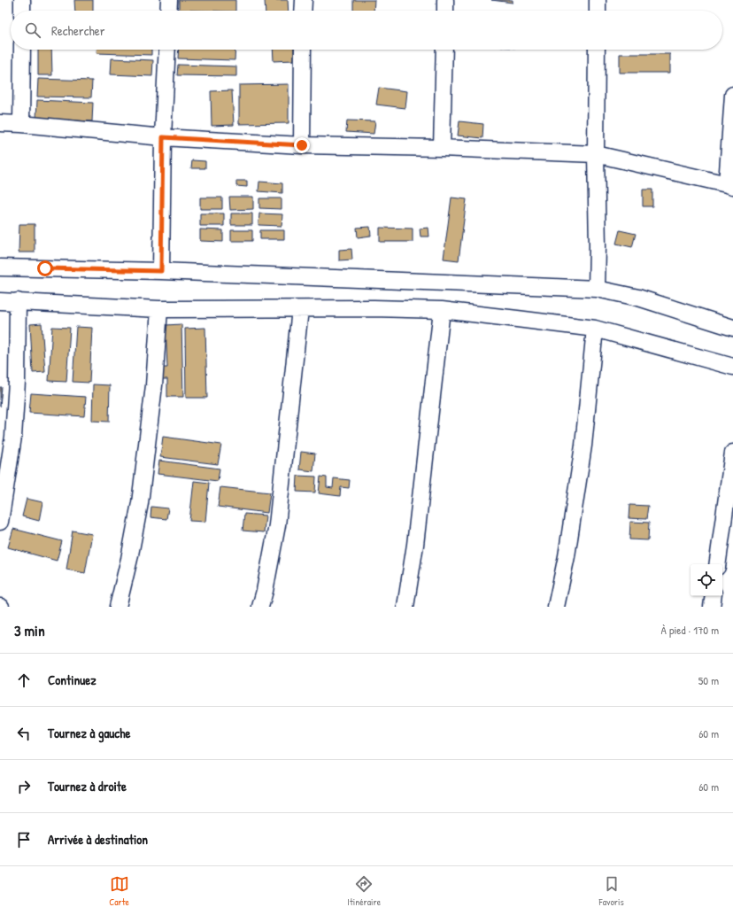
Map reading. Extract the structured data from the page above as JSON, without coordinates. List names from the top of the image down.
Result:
{
  "page": {
    "search": "Rechercher",
    "heading": ["3 min", "À pied · 170 m"],
    "list": [
      ["Continuez", "50 m"],
      ["Tournez à gauche", "60 m"],
      ["Tournez à droite", "60 m"],
      "Arrivée à destination"
    ],
    "nav": ["Carte", "Itinéraire", "Favoris"]
  }
}
